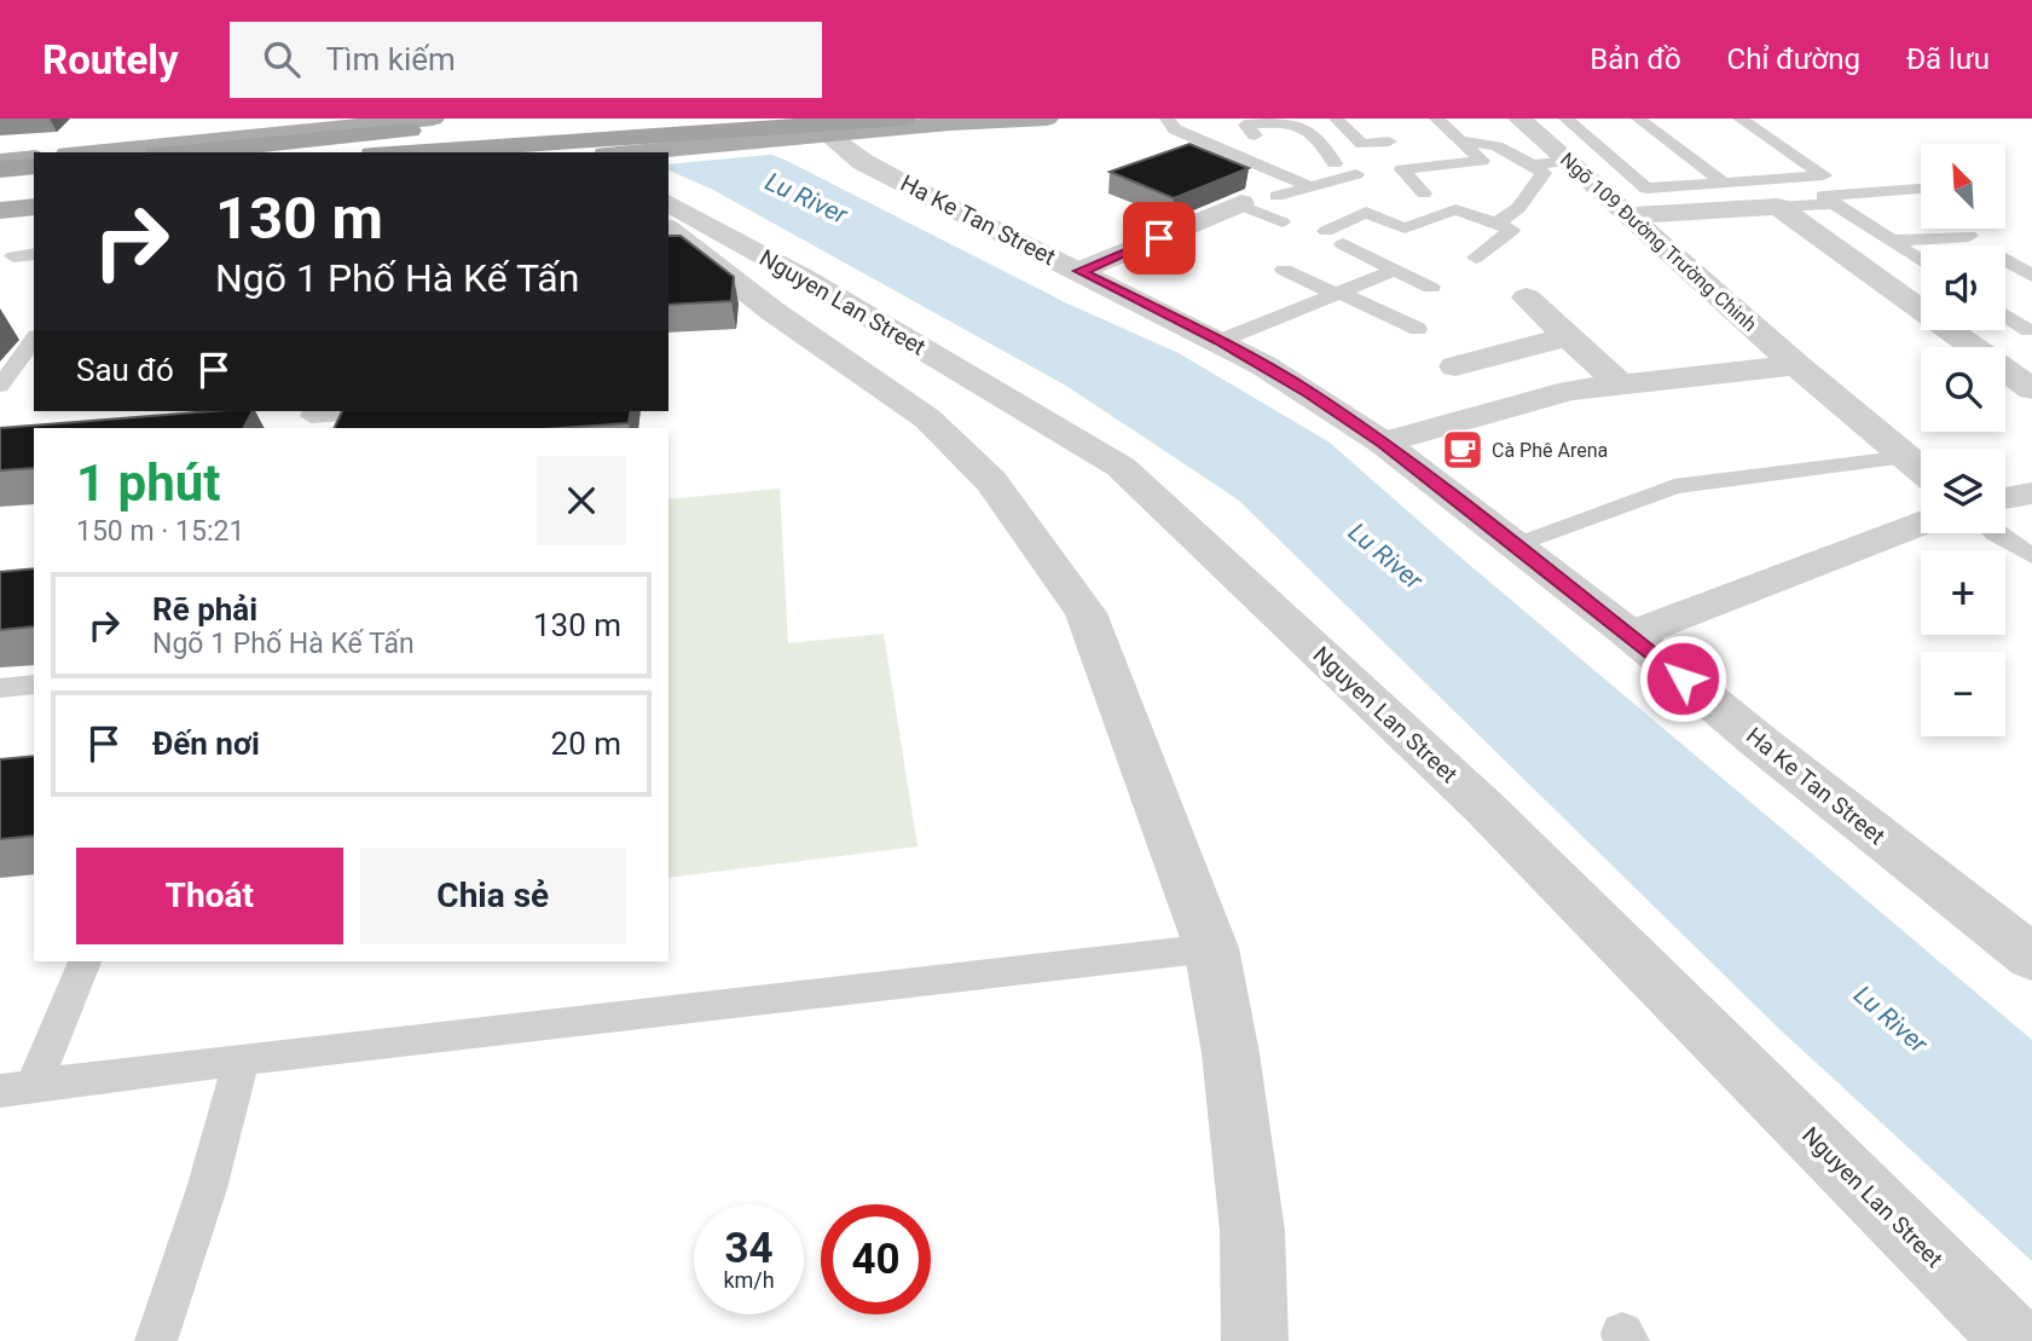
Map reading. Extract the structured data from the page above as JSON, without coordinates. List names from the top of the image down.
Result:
{
  "streets": {
    "street": ["Ha Ke Tan Street", "Ngõ 109 Đường Trường Chinh", "Nguyen Lan Street"]
  },
  "crossings": [
    ["Ha Ke Tan Street", "Ngõ 109 Đường Trường Chinh"]
  ],
  "water": ["Lu River"],
  "places": {
    "cafe": ["Cà Phê Arena"]
  },
  "north": "top left",
  "page": {
    "header": "Routely",
    "search": "Tìm kiếm",
    "nav": ["Bản đồ", "Chỉ đường", "Đã lưu"],
    "map_buttons": ["+", "−"],
    "turn": ["130 m", "Ngõ 1 Phố Hà Kế Tấn"],
    "then": "Sau đó",
    "heading": ["1 phút", "150 m · 15:21"],
    "list": [
      {
        "name": "Rẽ phải",
        "note": "Ngõ 1 Phố Hà Kế Tấn",
        "value": "130 m"
      },
      {
        "name": "Đến nơi",
        "value": "20 m"
      }
    ],
    "buttons": ["Thoát", "Chia sẻ"],
    "speed": "34 km/h",
    "limit": "40"
  }
}
